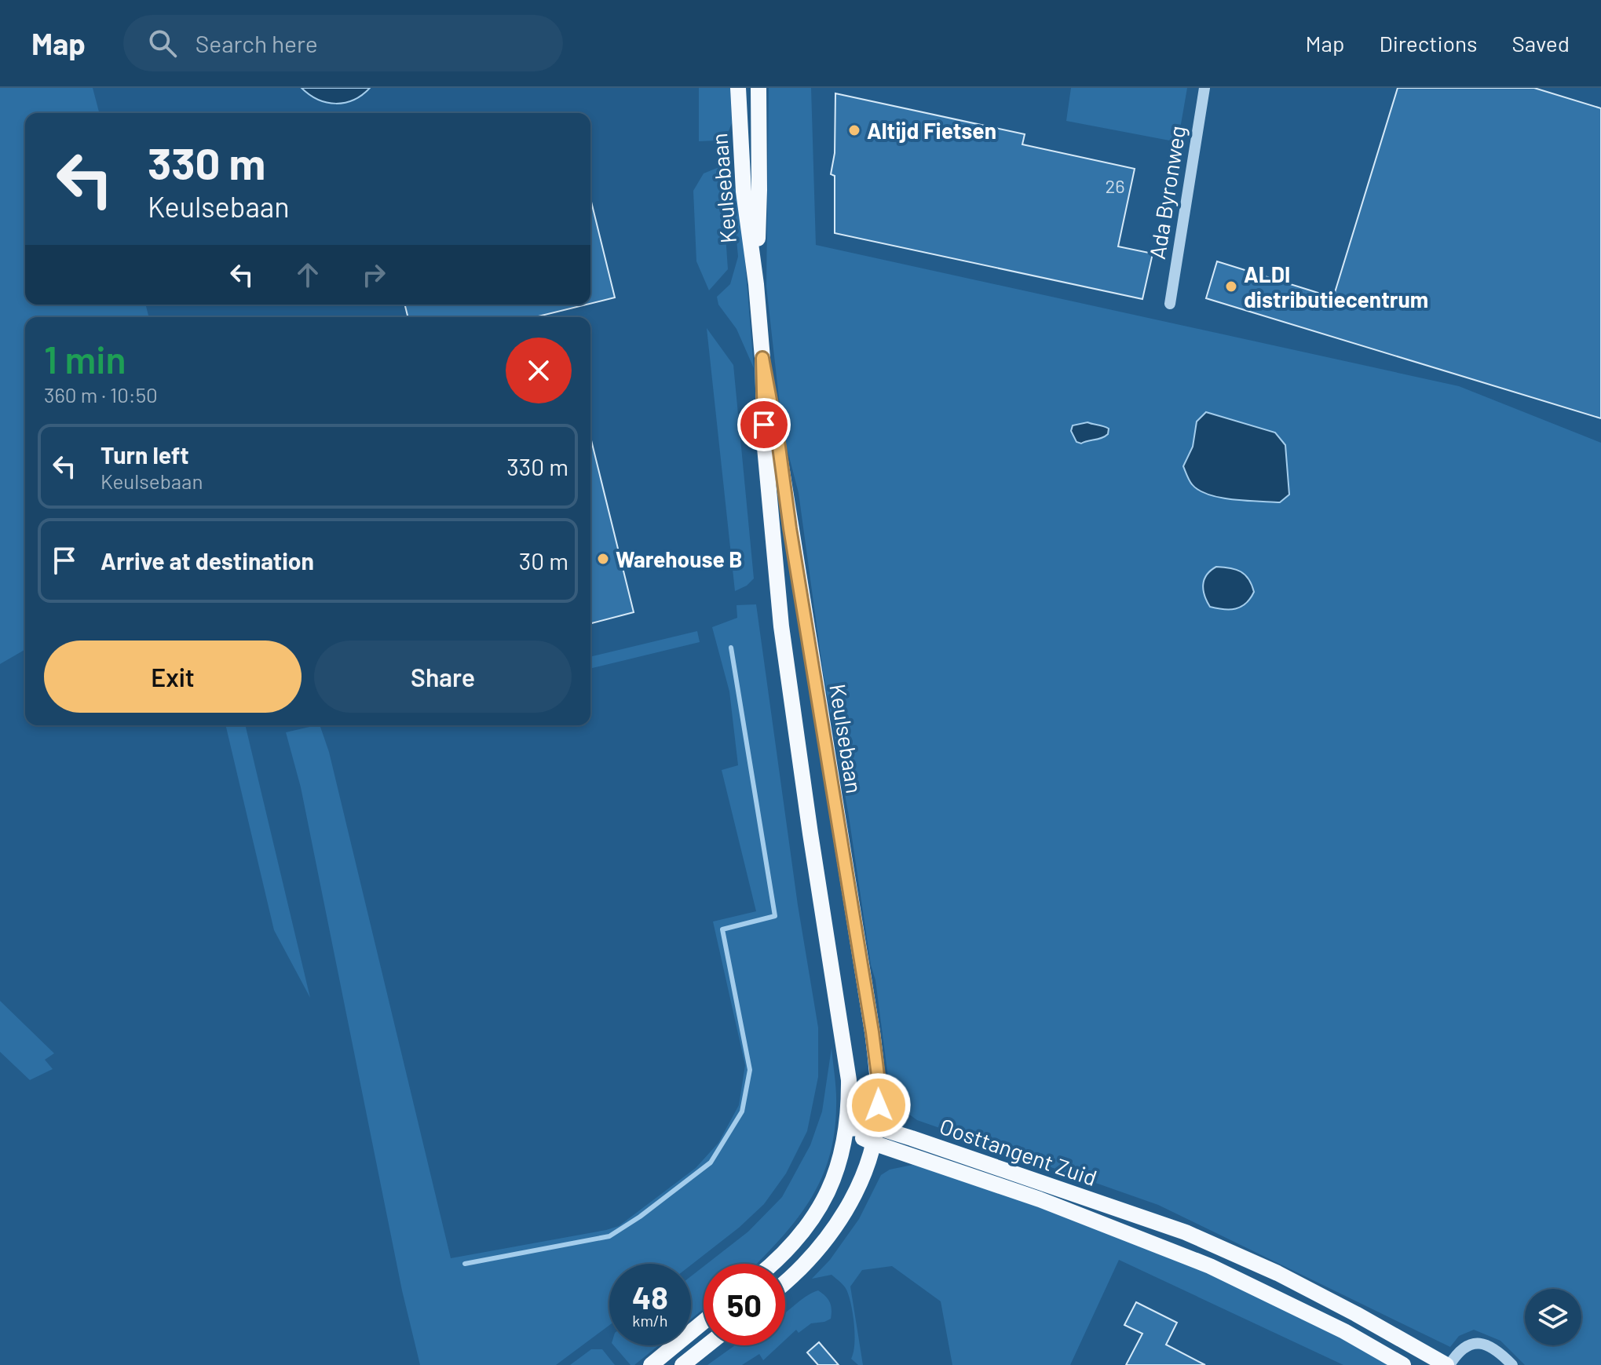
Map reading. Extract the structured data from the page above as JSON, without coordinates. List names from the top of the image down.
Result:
{
  "streets": {
    "main road": ["Keulsebaan", "Oosttangent Zuid"],
    "street": ["Ada Byronweg"]
  },
  "crossings": [
    ["Keulsebaan", "Oosttangent Zuid"]
  ],
  "places": ["Altijd Fietsen", "ALDI distributiecentrum", "Warehouse B"],
  "house_numbers": ["26"],
  "page": {
    "header": "Map",
    "search": "Search here",
    "nav": ["Map", "Directions", "Saved"],
    "turn": ["330 m", "Keulsebaan"],
    "heading": ["1 min", "360 m · 10:50"],
    "list": [
      {
        "name": "Turn left",
        "note": "Keulsebaan",
        "value": "330 m"
      },
      {
        "name": "Arrive at destination",
        "value": "30 m"
      }
    ],
    "buttons": ["Exit", "Share"],
    "speed": "48 km/h",
    "limit": "50"
  }
}
